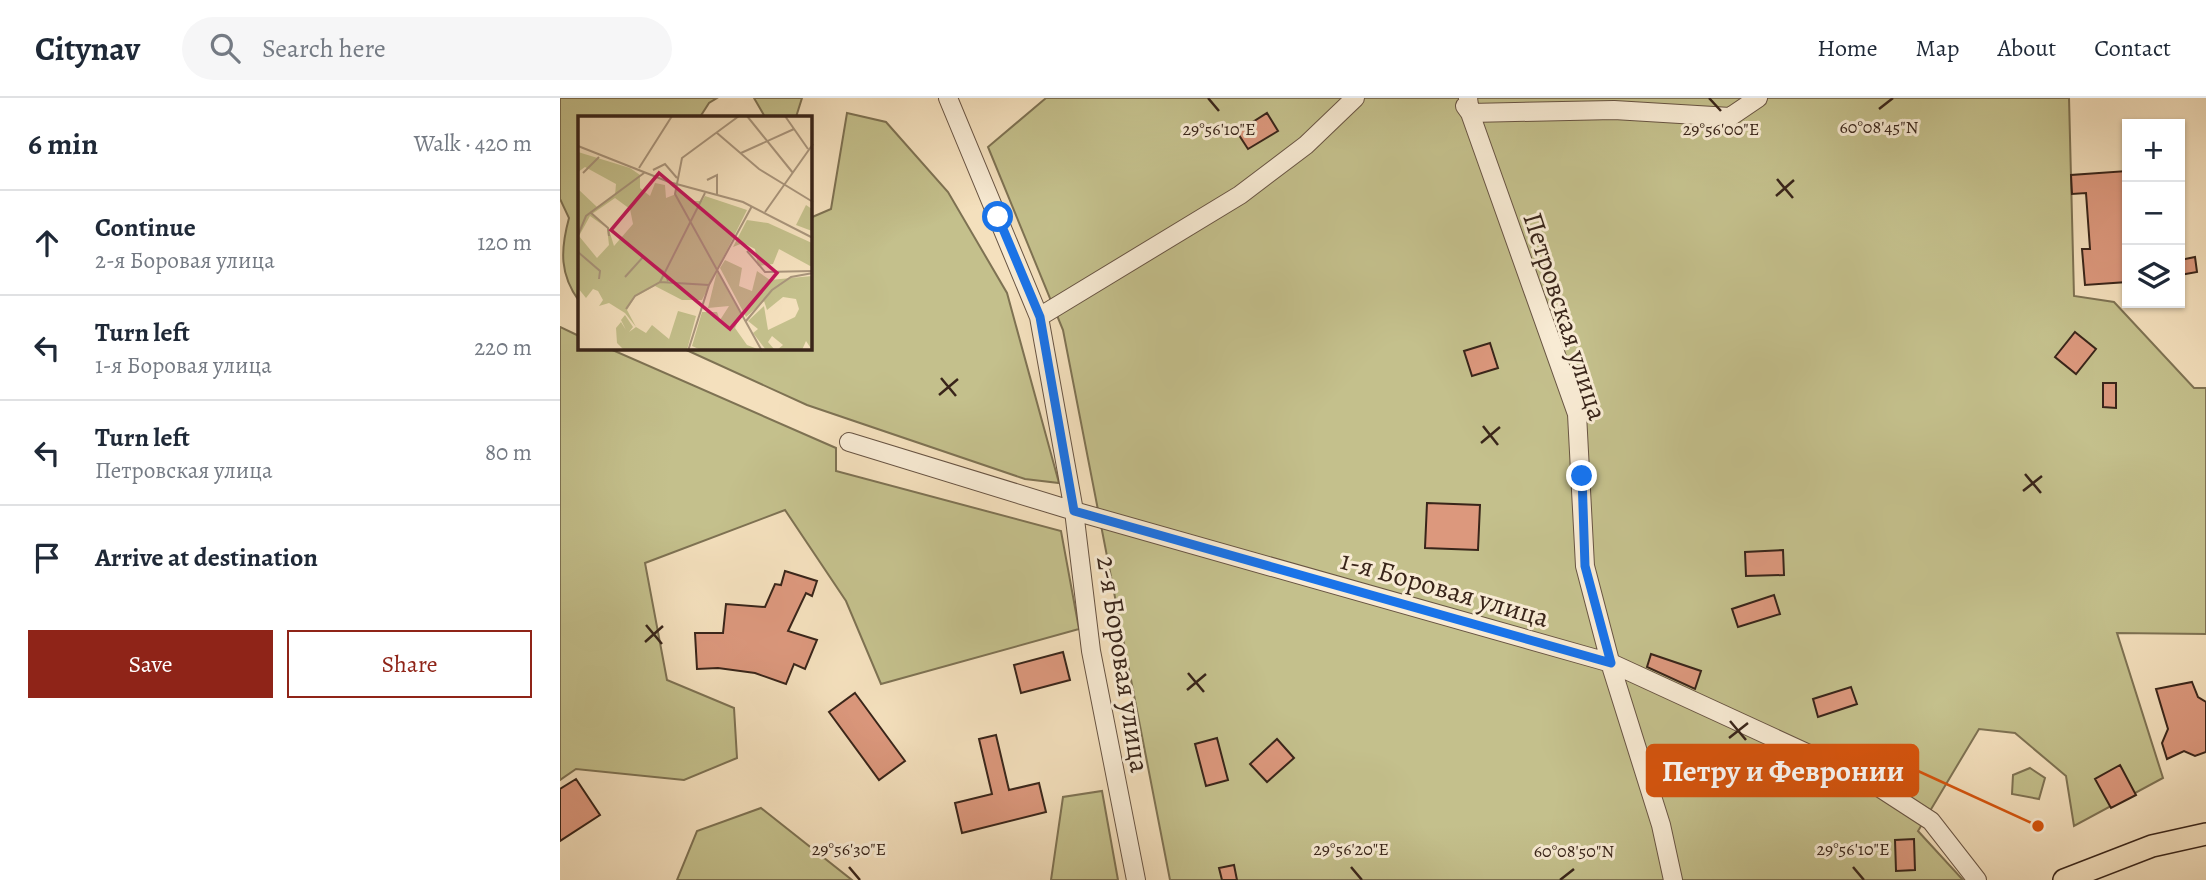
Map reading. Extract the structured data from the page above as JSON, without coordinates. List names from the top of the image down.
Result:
{
  "streets": {
    "street": ["Петровская улица", "1-я Боровая улица", "2-я Боровая улица"]
  },
  "crossings": [
    ["Петровская улица", "1-я Боровая улица"],
    ["1-я Боровая улица", "2-я Боровая улица"]
  ],
  "places": ["Петру и Февронии"],
  "page": {
    "header": "Citynav",
    "search": "Search here",
    "nav": [
      "Home",
      "Map",
      "About",
      "Contact"
    ],
    "heading": ["6 min", "Walk · 420 m"],
    "map_buttons": ["+", "−"],
    "list": [
      ["Continue", "2-я Боровая улица", "120 m"],
      ["Turn left", "1-я Боровая улица", "220 m"],
      ["Turn left", "Петровская улица", "80 m"],
      "Arrive at destination"
    ],
    "buttons": ["Save", "Share"]
  },
  "coordinates": [
    "60°08'45\"N",
    "29°56'10\"E",
    "29°56'00\"E",
    "29°56'30\"E",
    "29°56'20\"E",
    "60°08'50\"N"
  ]
}
